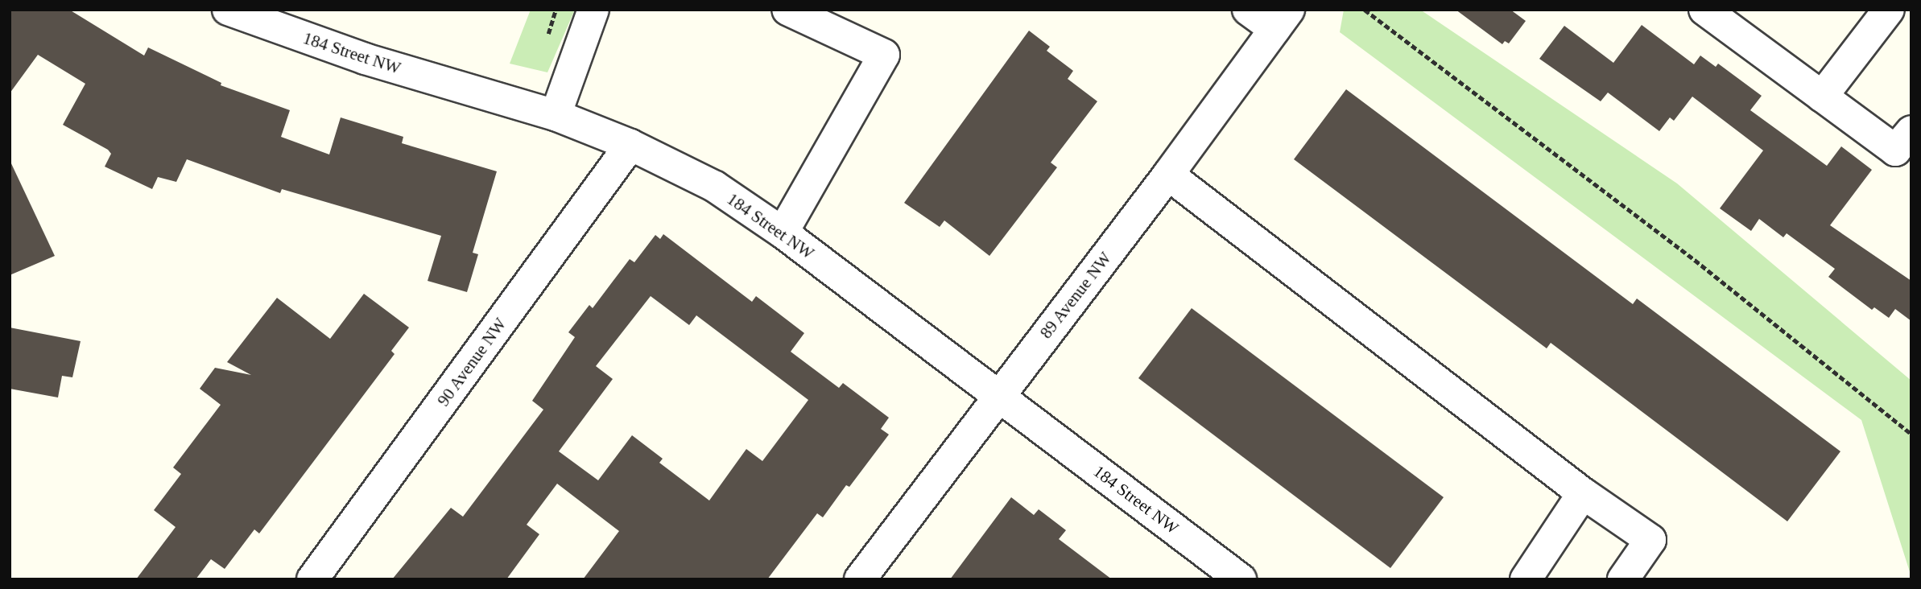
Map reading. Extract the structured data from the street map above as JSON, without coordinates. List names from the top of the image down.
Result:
{
  "streets": {
    "street": ["184 Street NW", "89 Avenue NW", "90 Avenue NW"]
  },
  "crossings": [
    ["184 Street NW", "89 Avenue NW"],
    ["184 Street NW", "90 Avenue NW"]
  ]
}
